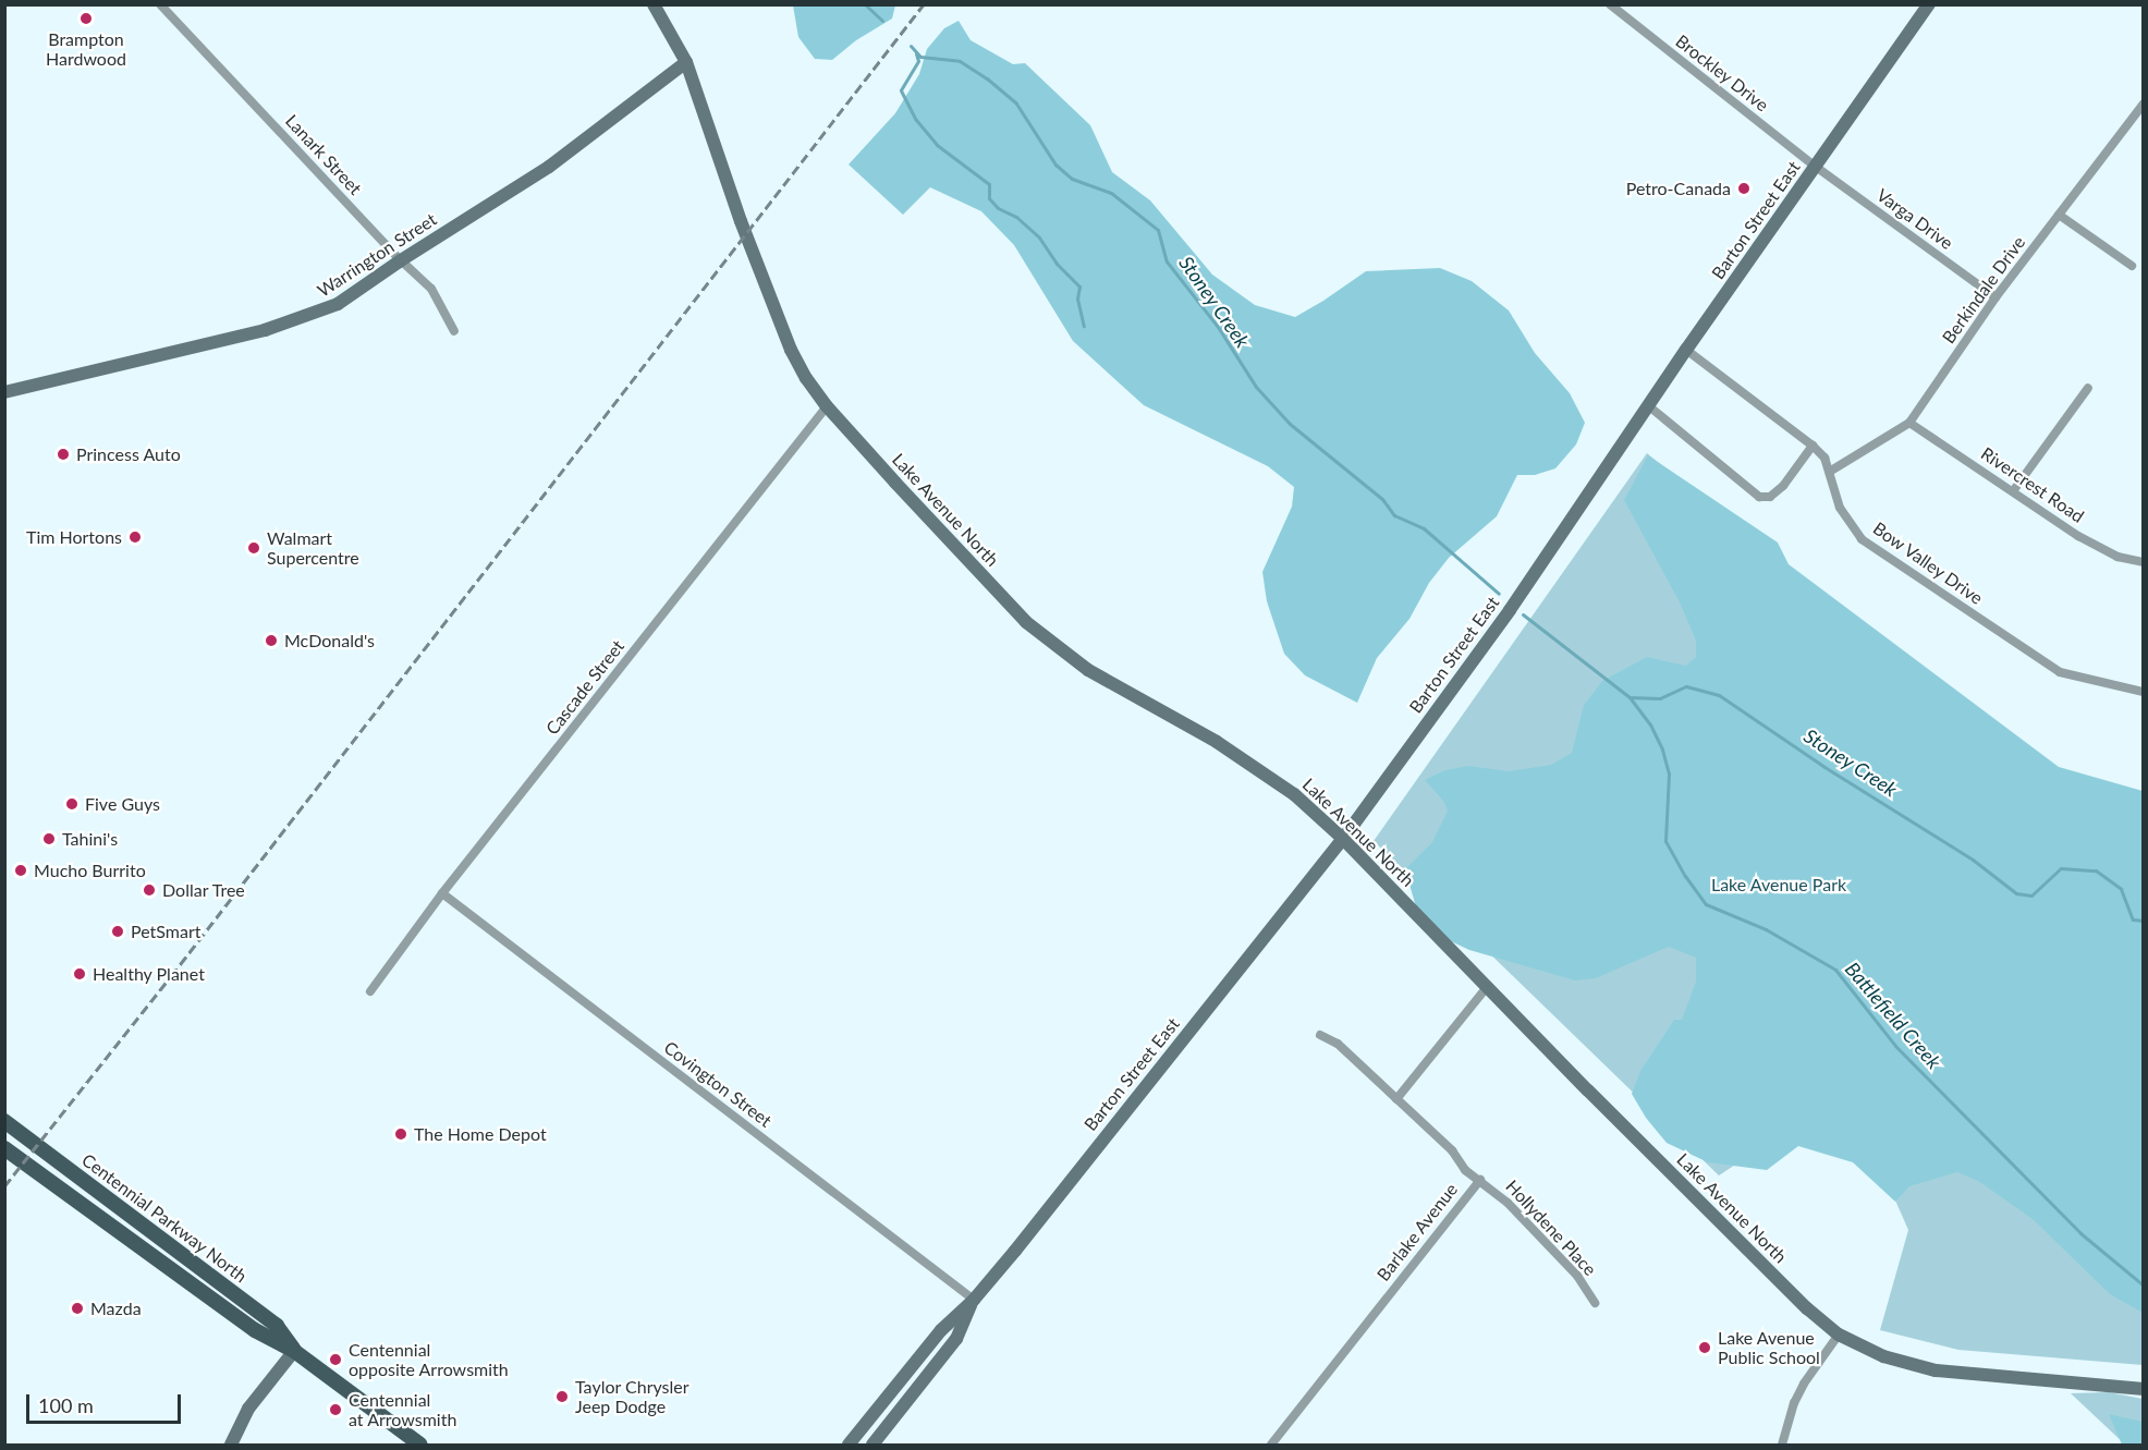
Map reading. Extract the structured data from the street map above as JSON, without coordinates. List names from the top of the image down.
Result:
{
  "streets": {
    "main road": ["Centennial Parkway North"],
    "street": [
      "Brockley Drive",
      "Lanark Street",
      "Varga Drive",
      "Barton Street East",
      "Warrington Street",
      "Berkindale Drive",
      "Rivercrest Road",
      "Lake Avenue North",
      "Bow Valley Drive",
      "Cascade Street",
      "Covington Street",
      "Hollydene Place",
      "Barlake Avenue"
    ]
  },
  "crossings": [
    ["Brockley Drive", "Varga Drive"],
    ["Brockley Drive", "Barton Street East"],
    ["Lanark Street", "Warrington Street"],
    ["Varga Drive", "Barton Street East"],
    ["Varga Drive", "Berkindale Drive"],
    ["Barton Street East", "Lake Avenue North"],
    ["Barton Street East", "Bow Valley Drive"],
    ["Barton Street East", "Covington Street"],
    ["Warrington Street", "Lake Avenue North"],
    ["Berkindale Drive", "Rivercrest Road"],
    ["Berkindale Drive", "Bow Valley Drive"],
    ["Lake Avenue North", "Cascade Street"],
    ["Cascade Street", "Covington Street"],
    ["Hollydene Place", "Barlake Avenue"]
  ],
  "water": ["Stoney Creek", "Battlefield Creek"],
  "parks": ["Lake Avenue Park"],
  "places": [
    "Brampton Hardwood",
    "Petro-Canada",
    "Princess Auto",
    "Tim Hortons",
    "Walmart Supercentre",
    "McDonald's",
    "Five Guys",
    "Tahini's",
    "Mucho Burrito",
    "Dollar Tree",
    "PetSmart",
    "Healthy Planet",
    "The Home Depot",
    "Mazda",
    "Lake Avenue Public School",
    "Centennial opposite Arrowsmith",
    "Taylor Chrysler Jeep Dodge",
    "Centennial at Arrowsmith"
  ],
  "scale_bar": "100 m"
}
